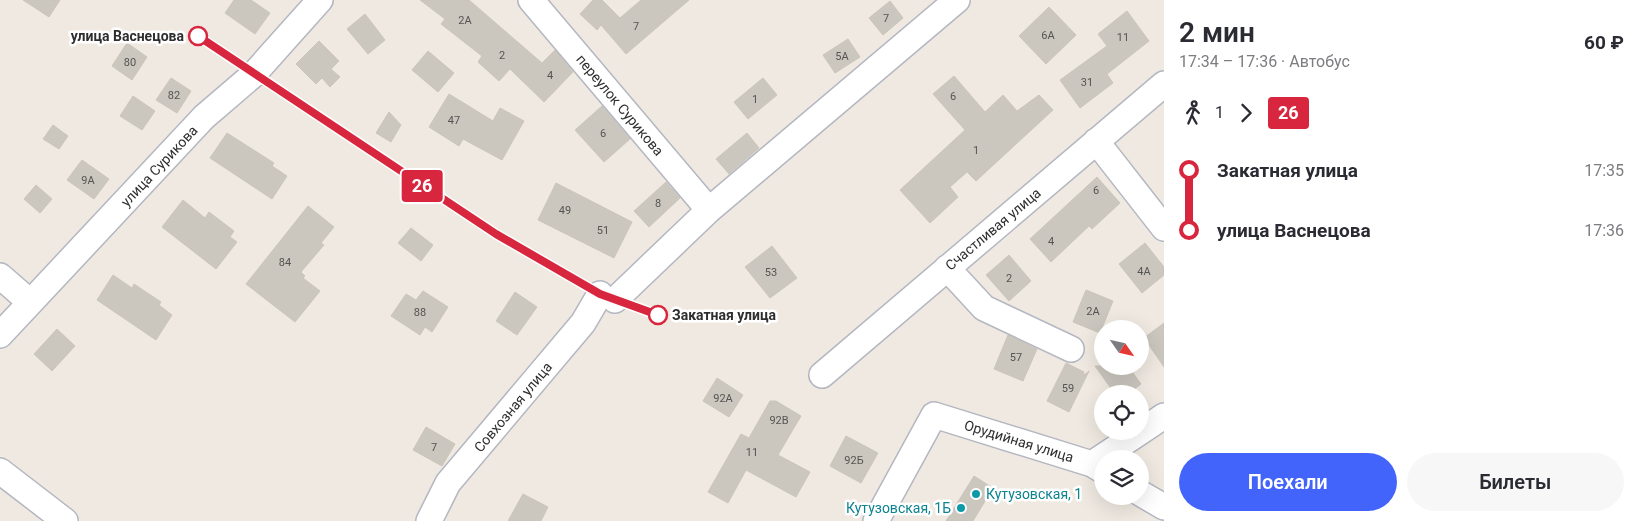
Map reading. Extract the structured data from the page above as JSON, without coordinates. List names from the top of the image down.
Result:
{
  "streets": {
    "street": [
      "переулок Сурикова",
      "улица Сурикова",
      "Счастливая улица",
      "Совхозная улица",
      "Орудийная улица"
    ]
  },
  "crossings": [
    ["переулок Сурикова", "Совхозная улица"]
  ],
  "places": [
    "улица Васнецова",
    "Закатная улица",
    "Кутузовская, 1",
    "Кутузовская, 1Б"
  ],
  "lines": ["bus line 26"],
  "house_numbers": [
    "7",
    "2А",
    "7",
    "6А",
    "11",
    "2",
    "5А",
    "80",
    "4",
    "31",
    "82",
    "6",
    "1",
    "47",
    "6",
    "1",
    "9А",
    "6",
    "8",
    "49",
    "51",
    "4",
    "84",
    "4А",
    "53",
    "2",
    "2А",
    "88",
    "57",
    "59",
    "92А",
    "92В",
    "7",
    "11",
    "92Б"
  ],
  "north": "bottom right",
  "page": {
    "on_map": "26",
    "heading": ["2 мин", "17:34 – 17:36 · Автобус", "60 ₽"],
    "legs": ["1", "26"],
    "list": [
      {
        "name": "Закатная улица",
        "value": "17:35"
      },
      {
        "name": "улица Васнецова",
        "value": "17:36"
      }
    ],
    "buttons": ["Поехали", "Билеты"]
  }
}
